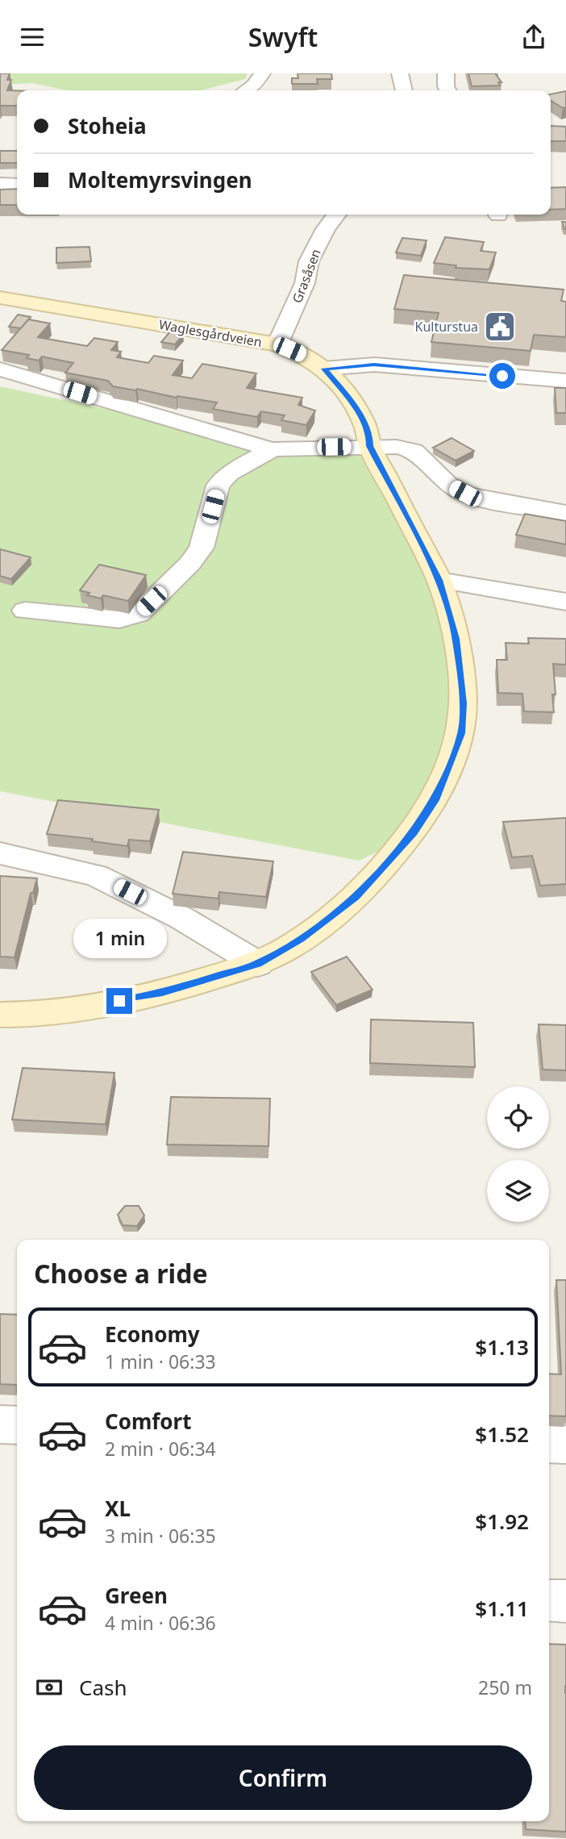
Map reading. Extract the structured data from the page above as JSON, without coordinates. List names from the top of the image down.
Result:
{
  "streets": {
    "main road": ["Waglesgårdveien"],
    "street": ["Grasåsen"]
  },
  "crossings": [
    ["Grasåsen", "Waglesgårdveien"]
  ],
  "places": {
    "public building": ["Kulturstua"]
  },
  "page": {
    "header": "Swyft",
    "banner": ["Stoheia", "Moltemyrsvingen"],
    "bubble": "1 min",
    "heading": "Choose a ride",
    "list": [
      {
        "name": "Economy",
        "note": "1 min · 06:33",
        "value": "$1.13"
      },
      {
        "name": "Comfort",
        "note": "2 min · 06:34",
        "value": "$1.52"
      },
      {
        "name": "XL",
        "note": "3 min · 06:35",
        "value": "$1.92"
      },
      {
        "name": "Green",
        "note": "4 min · 06:36",
        "value": "$1.11"
      }
    ],
    "pay": ["Cash", "250 m"],
    "buttons": "Confirm"
  }
}
